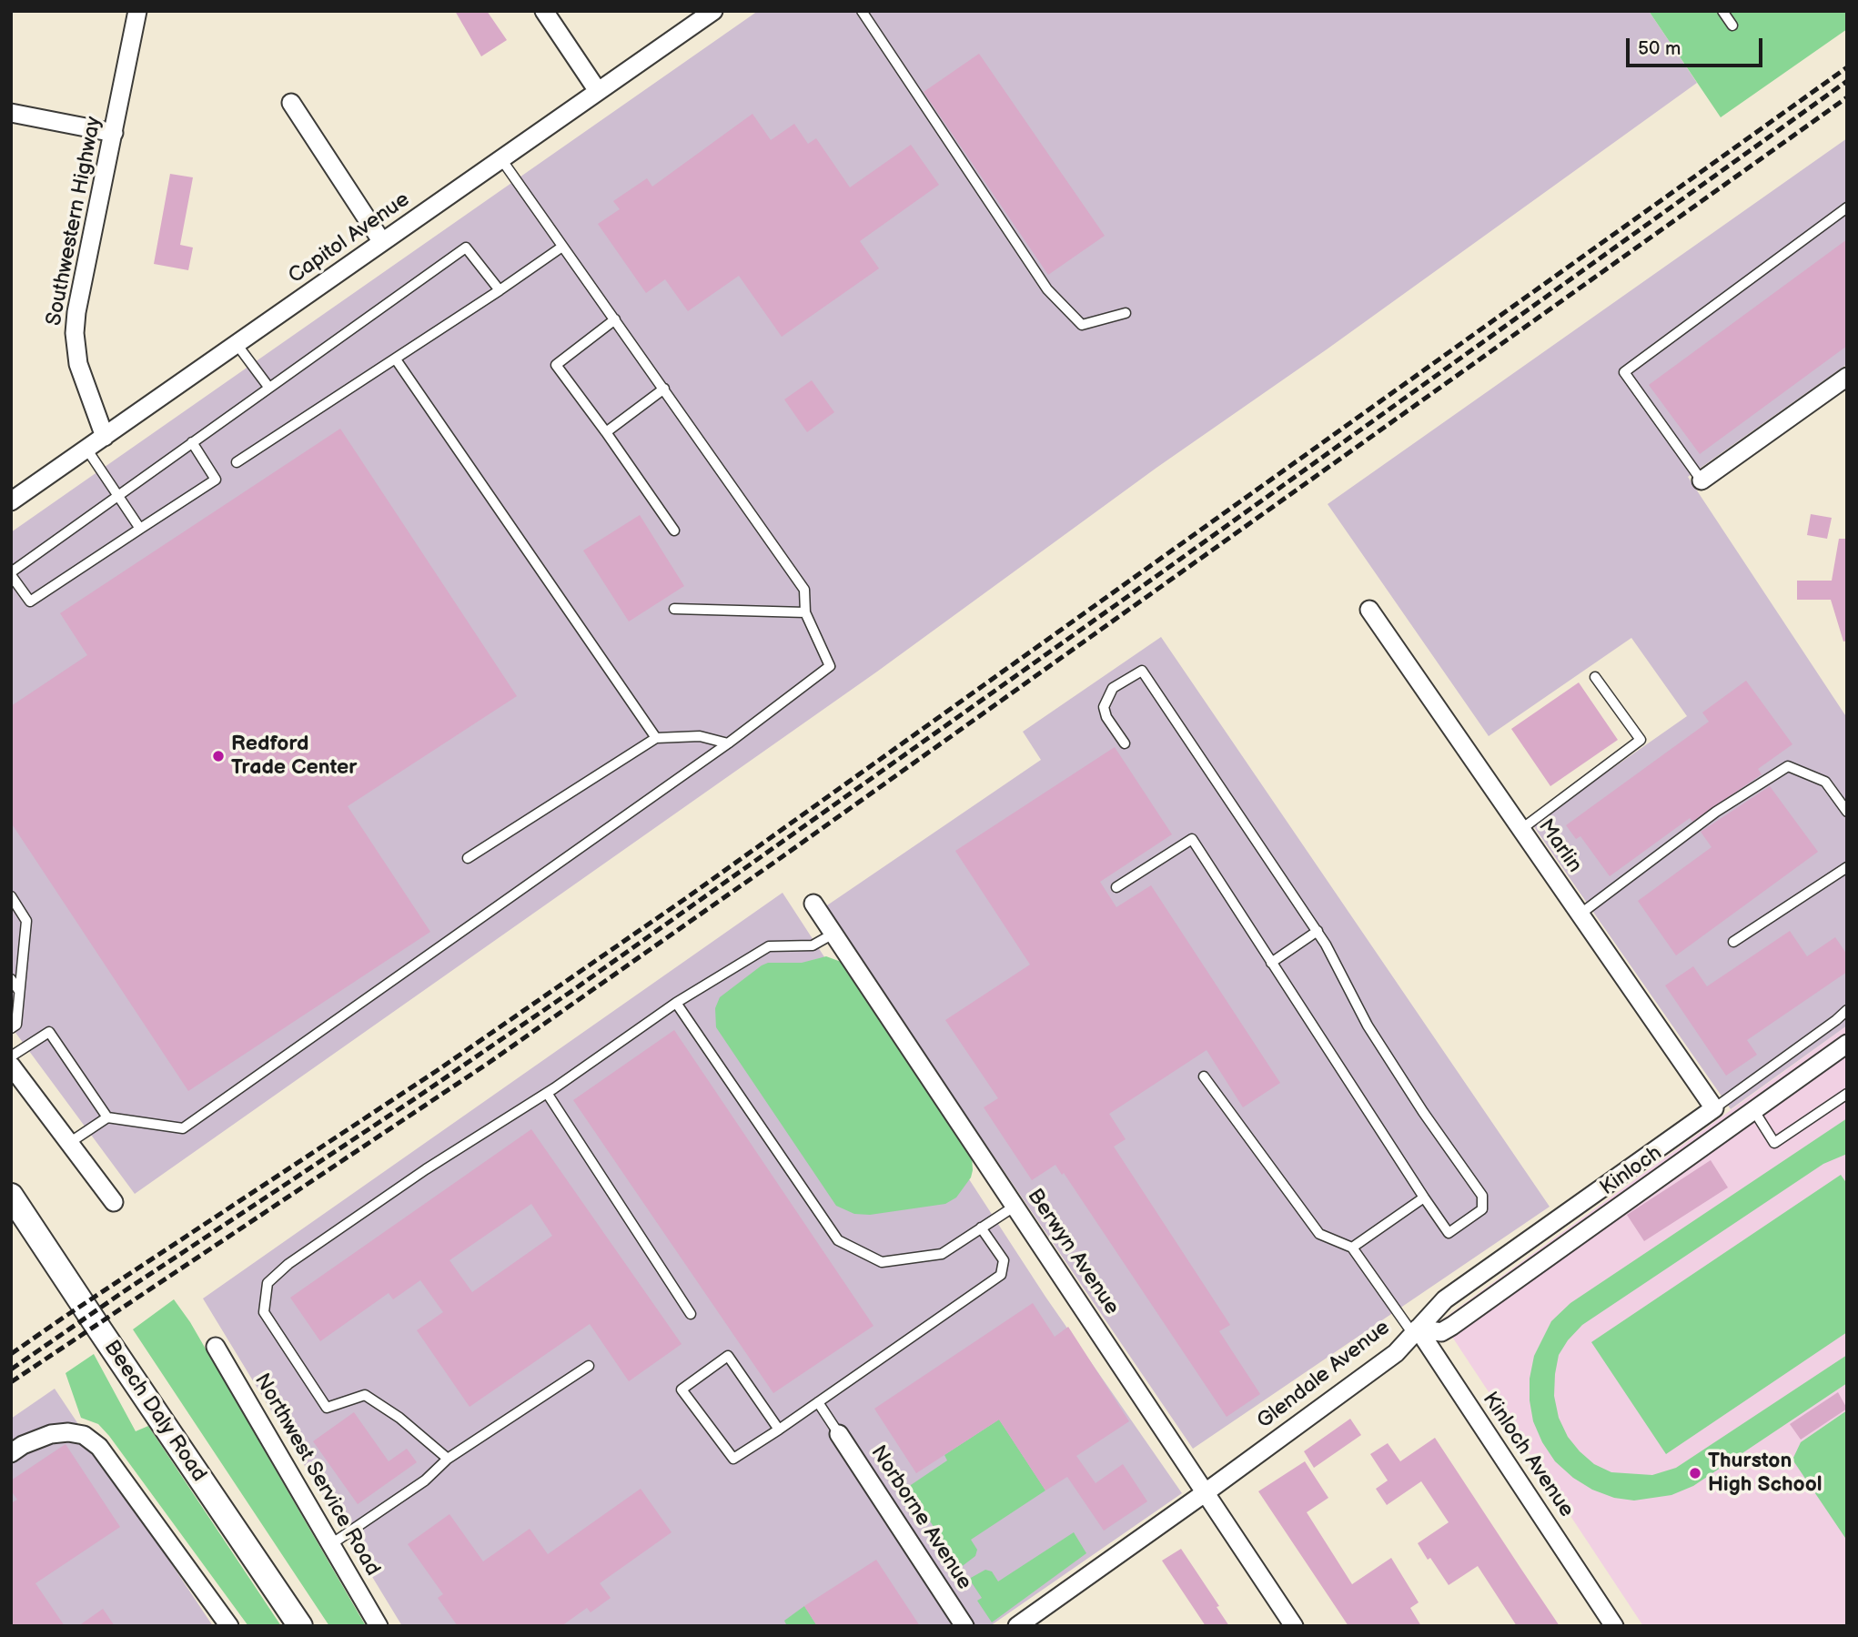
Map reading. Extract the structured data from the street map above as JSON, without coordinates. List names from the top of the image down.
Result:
{
  "streets": {
    "main road": ["Beech Daly Road"],
    "street": [
      "Southwestern Highway",
      "Capitol Avenue",
      "Marlin",
      "Kinloch",
      "Berwyn Avenue",
      "Glendale Avenue",
      "Kinloch Avenue",
      "Northwest Service Road",
      "Norborne Avenue"
    ]
  },
  "crossings": [
    ["Southwestern Highway", "Capitol Avenue"],
    ["Marlin", "Glendale Avenue"],
    ["Kinloch", "Glendale Avenue"],
    ["Kinloch", "Kinloch Avenue"],
    ["Berwyn Avenue", "Glendale Avenue"],
    ["Glendale Avenue", "Kinloch Avenue"]
  ],
  "places": ["Redford Trade Center", "Thurston High School"],
  "scale_bar": "50 m"
}
